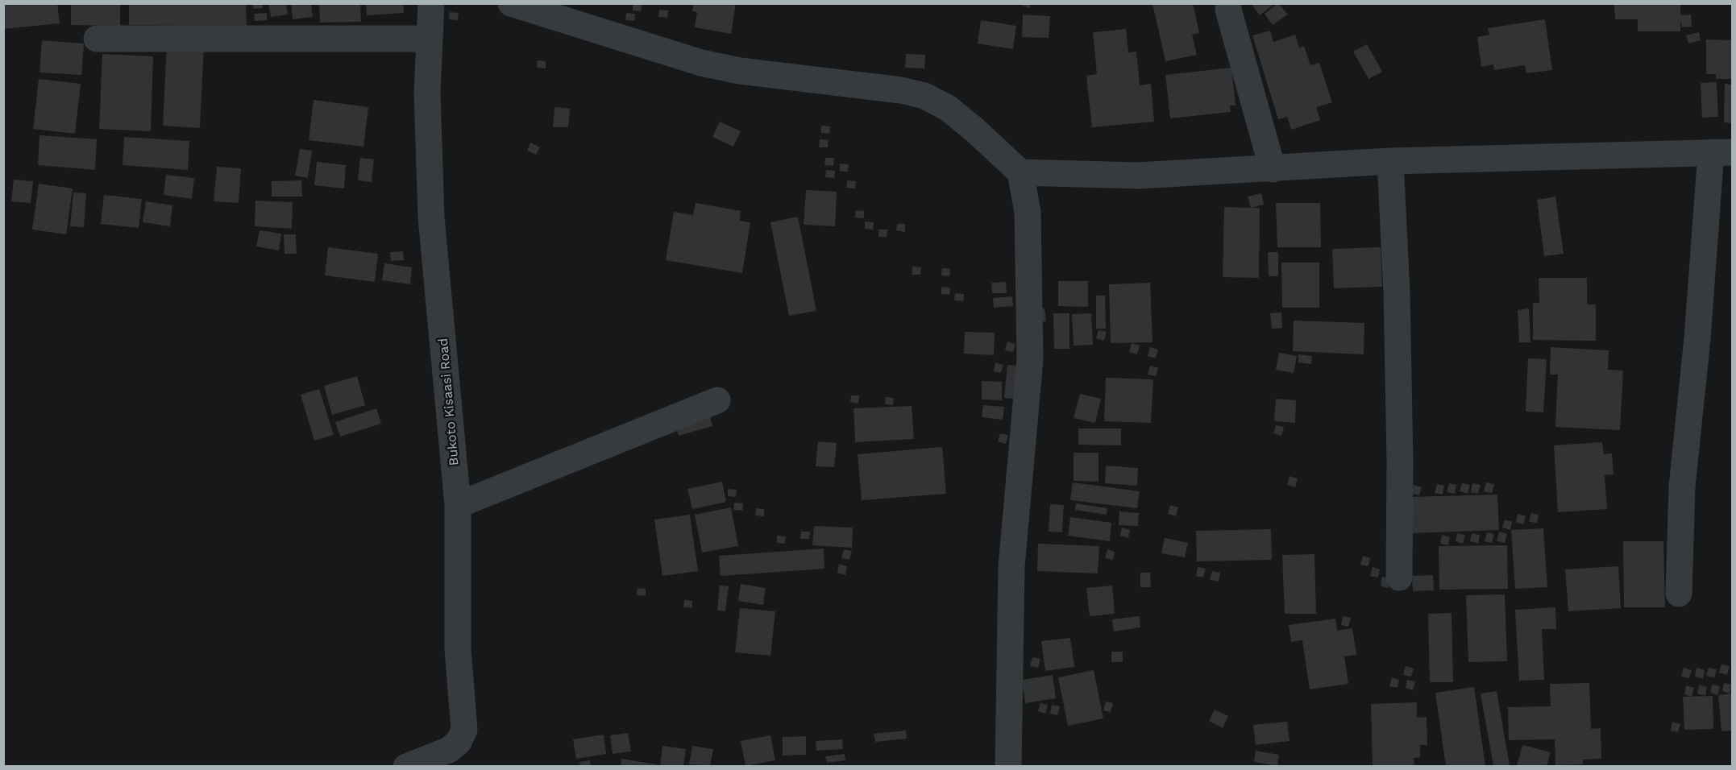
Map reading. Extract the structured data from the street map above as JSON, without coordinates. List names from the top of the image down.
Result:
{
  "streets": {
    "street": ["Bukoto Kisaasi Road"]
  }
}
